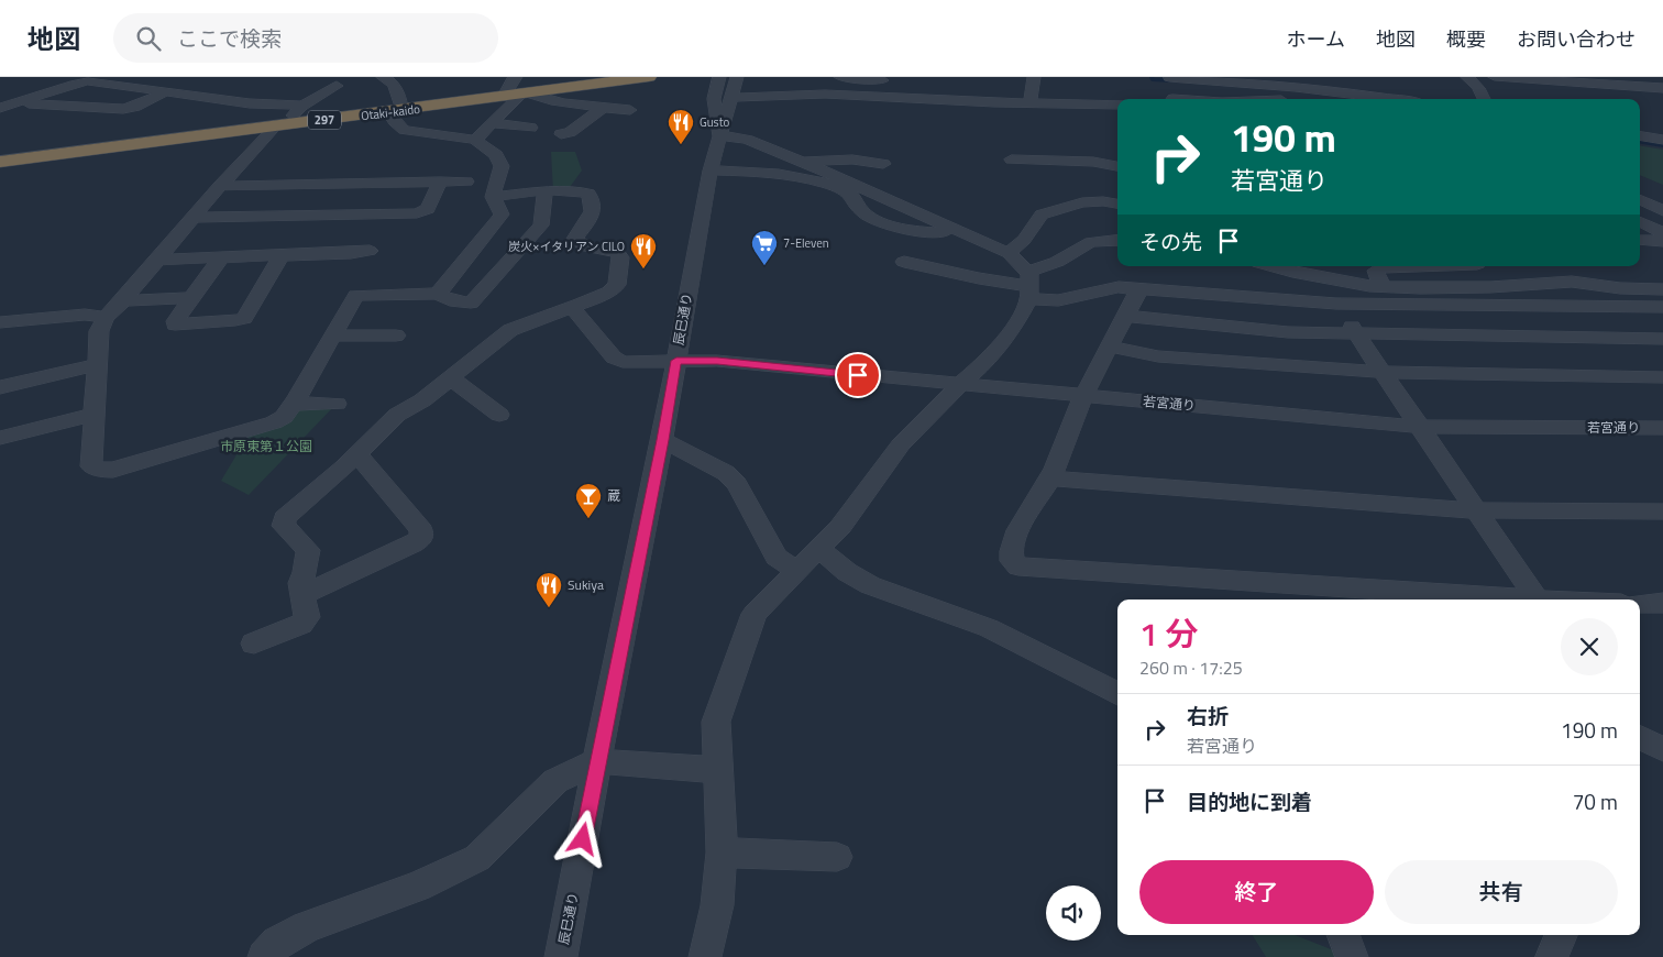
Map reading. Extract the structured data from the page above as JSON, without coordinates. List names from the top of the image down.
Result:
{
  "streets": {
    "highway": ["Otaki-kaido", "297"],
    "street": ["辰巳通り", "若宮通り"]
  },
  "crossings": [
    ["辰巳通り", "若宮通り"]
  ],
  "parks": ["市原東第１公園"],
  "places": {
    "restaurant": ["Gusto", "炭火×イタリアン CILO", "Sukiya"],
    "supermarket": ["7-Eleven"],
    "bar": ["蔵"]
  },
  "page": {
    "header": "地図",
    "search": "ここで検索",
    "nav": [
      "ホーム",
      "地図",
      "概要",
      "お問い合わせ"
    ],
    "turn": ["190 m", "若宮通り"],
    "then": "その先",
    "heading": ["1 分", "260 m · 17:25"],
    "list": [
      {
        "name": "右折",
        "note": "若宮通り",
        "value": "190 m"
      },
      {
        "name": "目的地に到着",
        "value": "70 m"
      }
    ],
    "buttons": ["終了", "共有"]
  }
}
